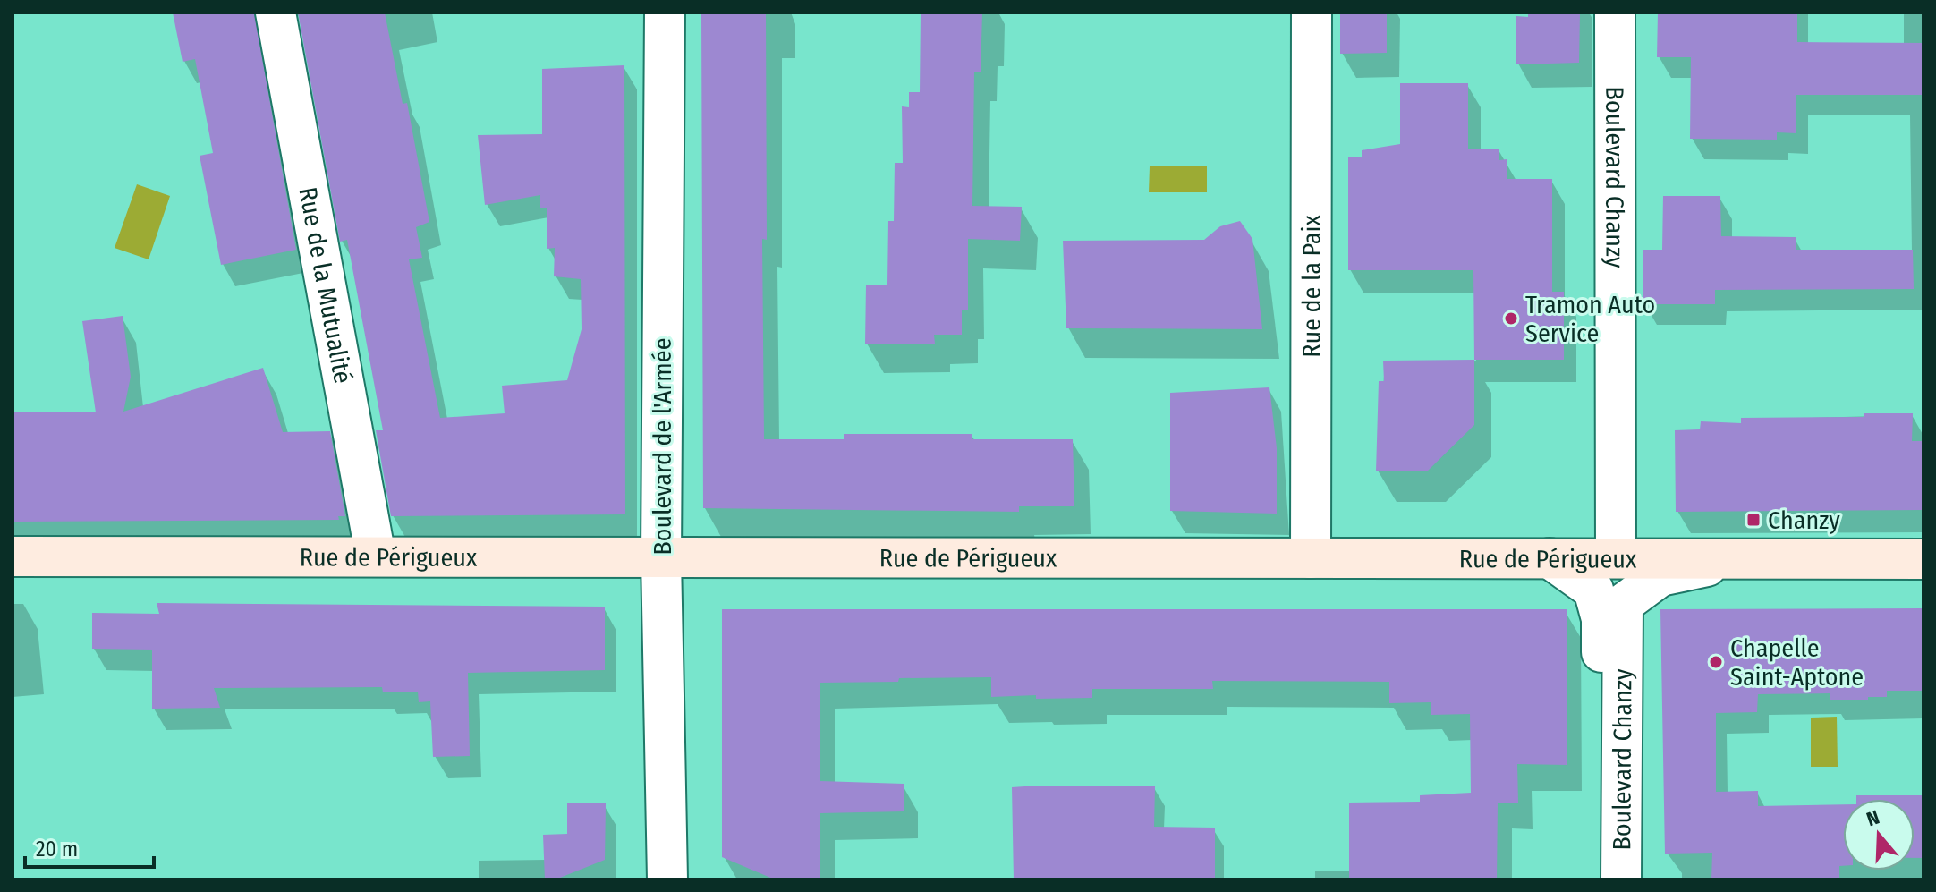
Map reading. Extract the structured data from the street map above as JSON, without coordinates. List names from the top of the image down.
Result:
{
  "streets": {
    "main road": ["Rue de Périgueux"],
    "street": [
      "Boulevard Chanzy",
      "Rue de la Mutualité",
      "Rue de la Paix",
      "Boulevard de l'Armée"
    ]
  },
  "crossings": [
    ["Boulevard Chanzy", "Rue de Périgueux"],
    ["Rue de la Mutualité", "Rue de Périgueux"],
    ["Rue de la Paix", "Rue de Périgueux"],
    ["Boulevard de l'Armée", "Rue de Périgueux"]
  ],
  "places": {
    "other": ["Tramon Auto Service", "Chapelle Saint-Aptone"],
    "transit": ["Chanzy"]
  },
  "scale_bar": "20 m",
  "north": "top"
}
